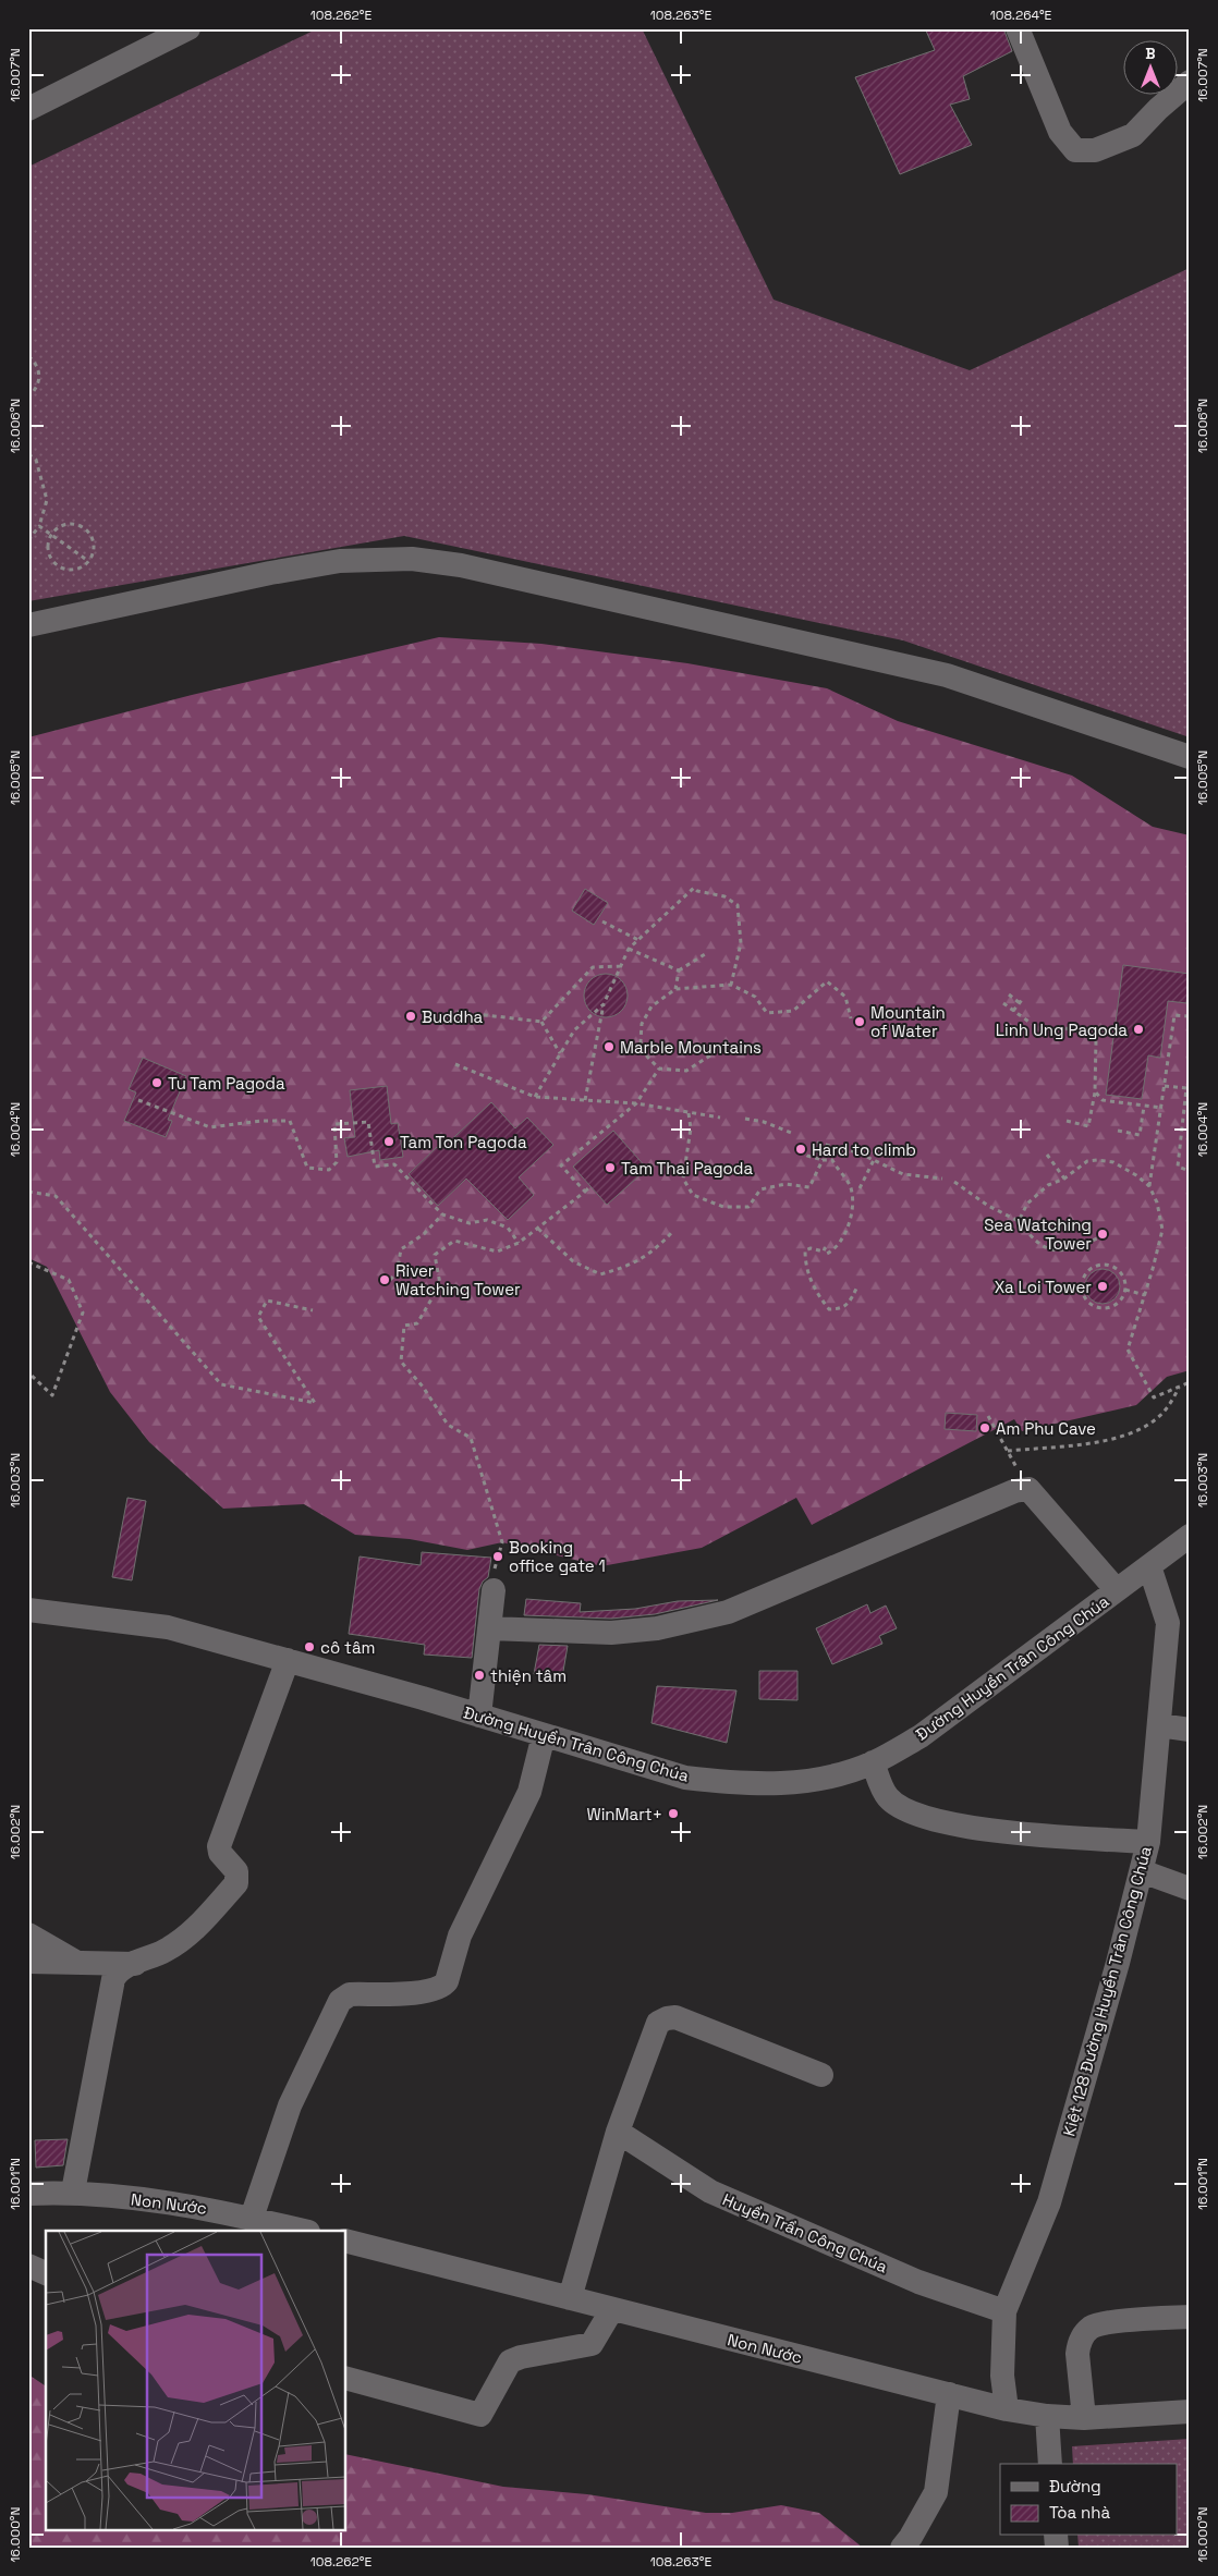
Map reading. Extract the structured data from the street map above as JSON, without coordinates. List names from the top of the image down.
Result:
{
  "streets": {
    "street": [
      "Đường Huyền Trân Công Chúa",
      "Kiệt 128 Đường Huyền Trân Công Chúa",
      "Non Nước",
      "Huyền Trần Công Chúa"
    ]
  },
  "crossings": [
    ["Đường Huyền Trân Công Chúa", "Kiệt 128 Đường Huyền Trân Công Chúa"],
    ["Kiệt 128 Đường Huyền Trân Công Chúa", "Non Nước"],
    ["Kiệt 128 Đường Huyền Trân Công Chúa", "Huyền Trần Công Chúa"]
  ],
  "places": [
    "Buddha",
    "Mountain of Water",
    "Linh Ung Pagoda",
    "Marble Mountains",
    "Tu Tam Pagoda",
    "Tam Ton Pagoda",
    "Hard to climb",
    "Tam Thai Pagoda",
    "Sea Watching Tower",
    "River Watching Tower",
    "Xa Loi Tower",
    "Am Phu Cave",
    "Booking office gate 1",
    "cô tâm",
    "thiện tâm",
    "WinMart+"
  ],
  "legend": ["Đường", "Tòa nhà"],
  "north": "top",
  "coordinates": [
    "108.262°E",
    "108.263°E",
    "108.264°E",
    "16.007°N",
    "16.006°N",
    "16.005°N",
    "16.004°N",
    "16.003°N",
    "16.002°N",
    "16.001°N",
    "16.000°N"
  ]
}
